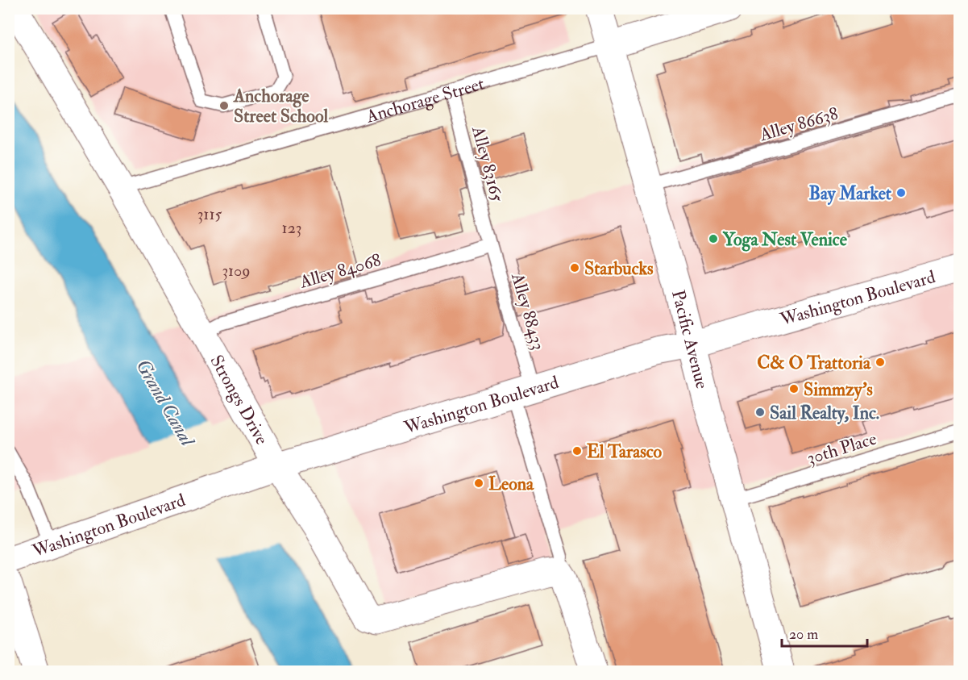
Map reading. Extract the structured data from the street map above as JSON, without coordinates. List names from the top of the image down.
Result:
{
  "streets": {
    "street": [
      "Anchorage Street",
      "Washington Boulevard",
      "Pacific Avenue",
      "Strongs Drive"
    ],
    "lane": [
      "Alley 86638",
      "Alley 83165",
      "Alley 84068",
      "Alley 88433",
      "30th Place"
    ]
  },
  "crossings": [
    ["Anchorage Street", "Alley 83165"],
    ["Anchorage Street", "Pacific Avenue"],
    ["Anchorage Street", "Strongs Drive"],
    ["Alley 86638", "Pacific Avenue"],
    ["Alley 83165", "Alley 84068"],
    ["Alley 83165", "Alley 88433"],
    ["Alley 84068", "Alley 88433"],
    ["Alley 84068", "Strongs Drive"],
    ["Washington Boulevard", "Alley 88433"],
    ["Washington Boulevard", "Pacific Avenue"],
    ["Washington Boulevard", "Strongs Drive"],
    ["Pacific Avenue", "30th Place"]
  ],
  "water": ["Grand Canal"],
  "places": [
    "Anchorage Street School",
    "Bay Market",
    "Yoga Nest Venice",
    "Starbucks",
    "C& O Trattoria",
    "Simmzy's",
    "Sail Realty, Inc.",
    "El Tarasco",
    "Leona"
  ],
  "house_numbers": ["3115", "123", "3109"],
  "scale_bar": "20 m"
}
